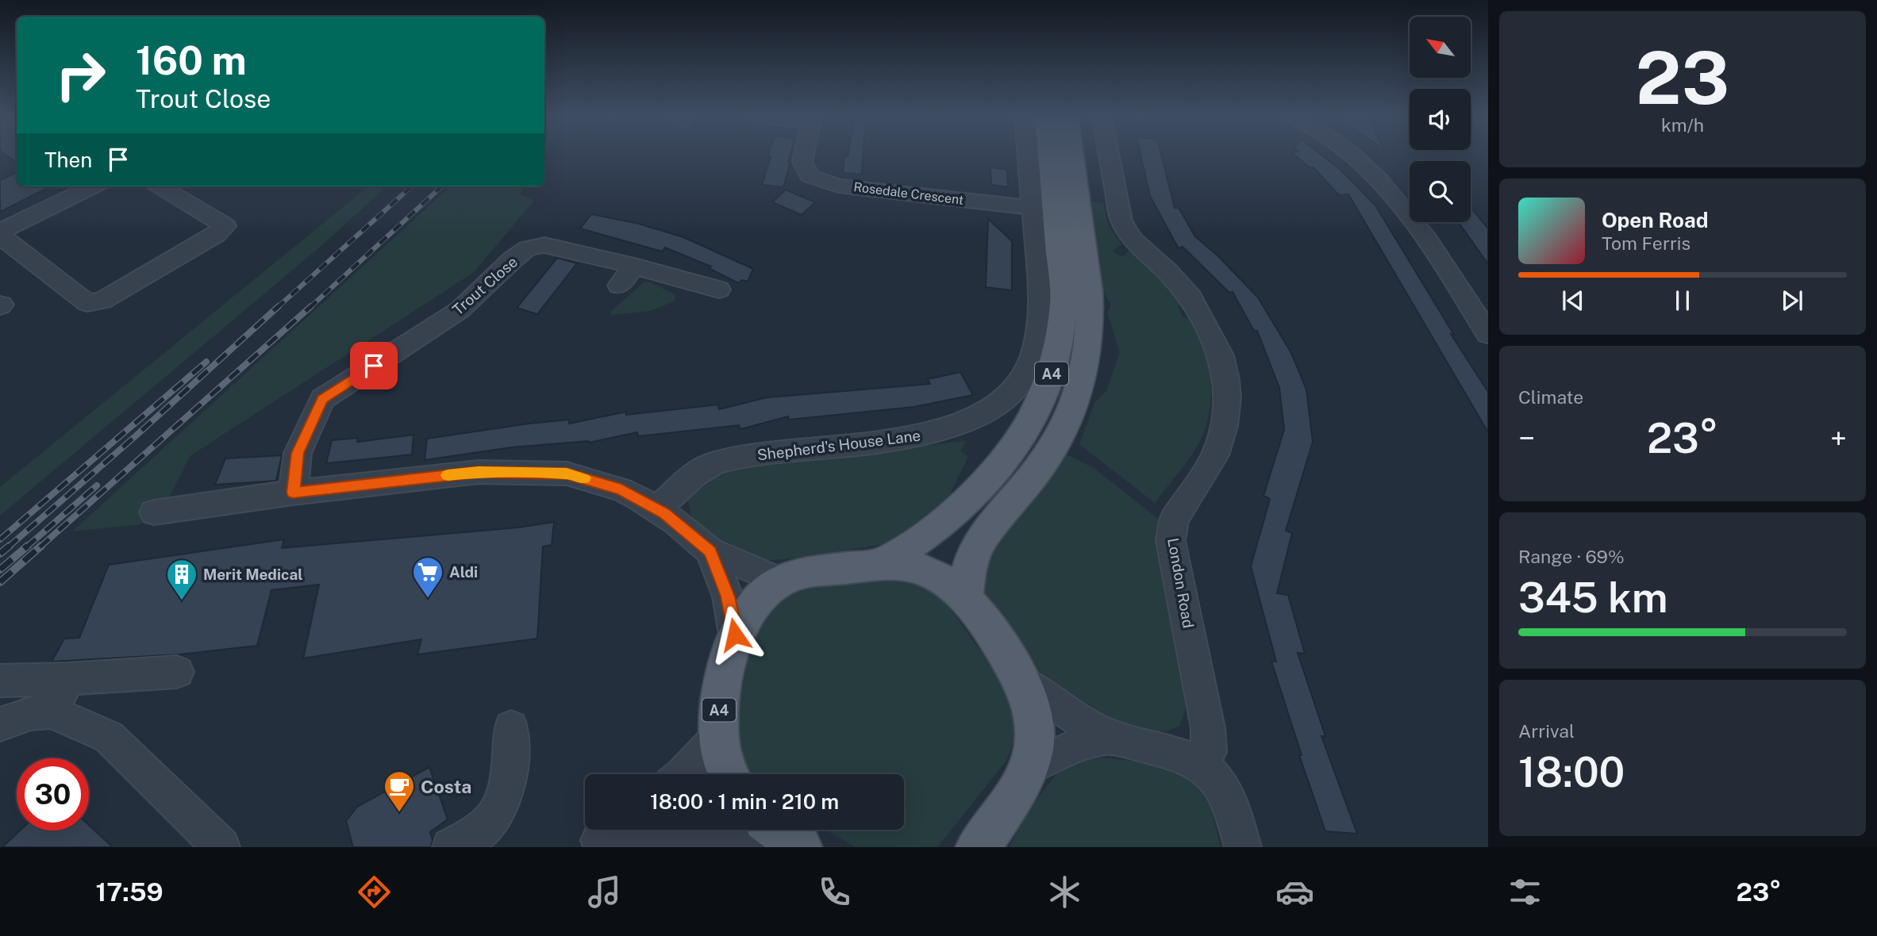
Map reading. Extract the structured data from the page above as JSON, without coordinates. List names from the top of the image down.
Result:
{
  "streets": {
    "main road": ["A4"],
    "street": [
      "Rosedale Crescent",
      "Trout Close",
      "Shepherd's House Lane",
      "London Road"
    ]
  },
  "crossings": [
    ["Rosedale Crescent", "Shepherd's House Lane"]
  ],
  "places": {
    "supermarket": ["Aldi"],
    "building": ["Merit Medical"],
    "cafe": ["Costa"]
  },
  "north": "top left",
  "page": {
    "tile": [
      ["23", "km/h"],
      "Climate",
      ["Range · 69%", "345 km"],
      ["Arrival", "18:00"]
    ],
    "turn": ["160 m", "Trout Close"],
    "then": "Then",
    "song": ["Open Road", "Tom Ferris"],
    "heat": ["−", "23°", "+"],
    "limit": "30",
    "trip": "18:00 · 1 min · 210 m",
    "tabs": ["17:59", "23°"]
  }
}
